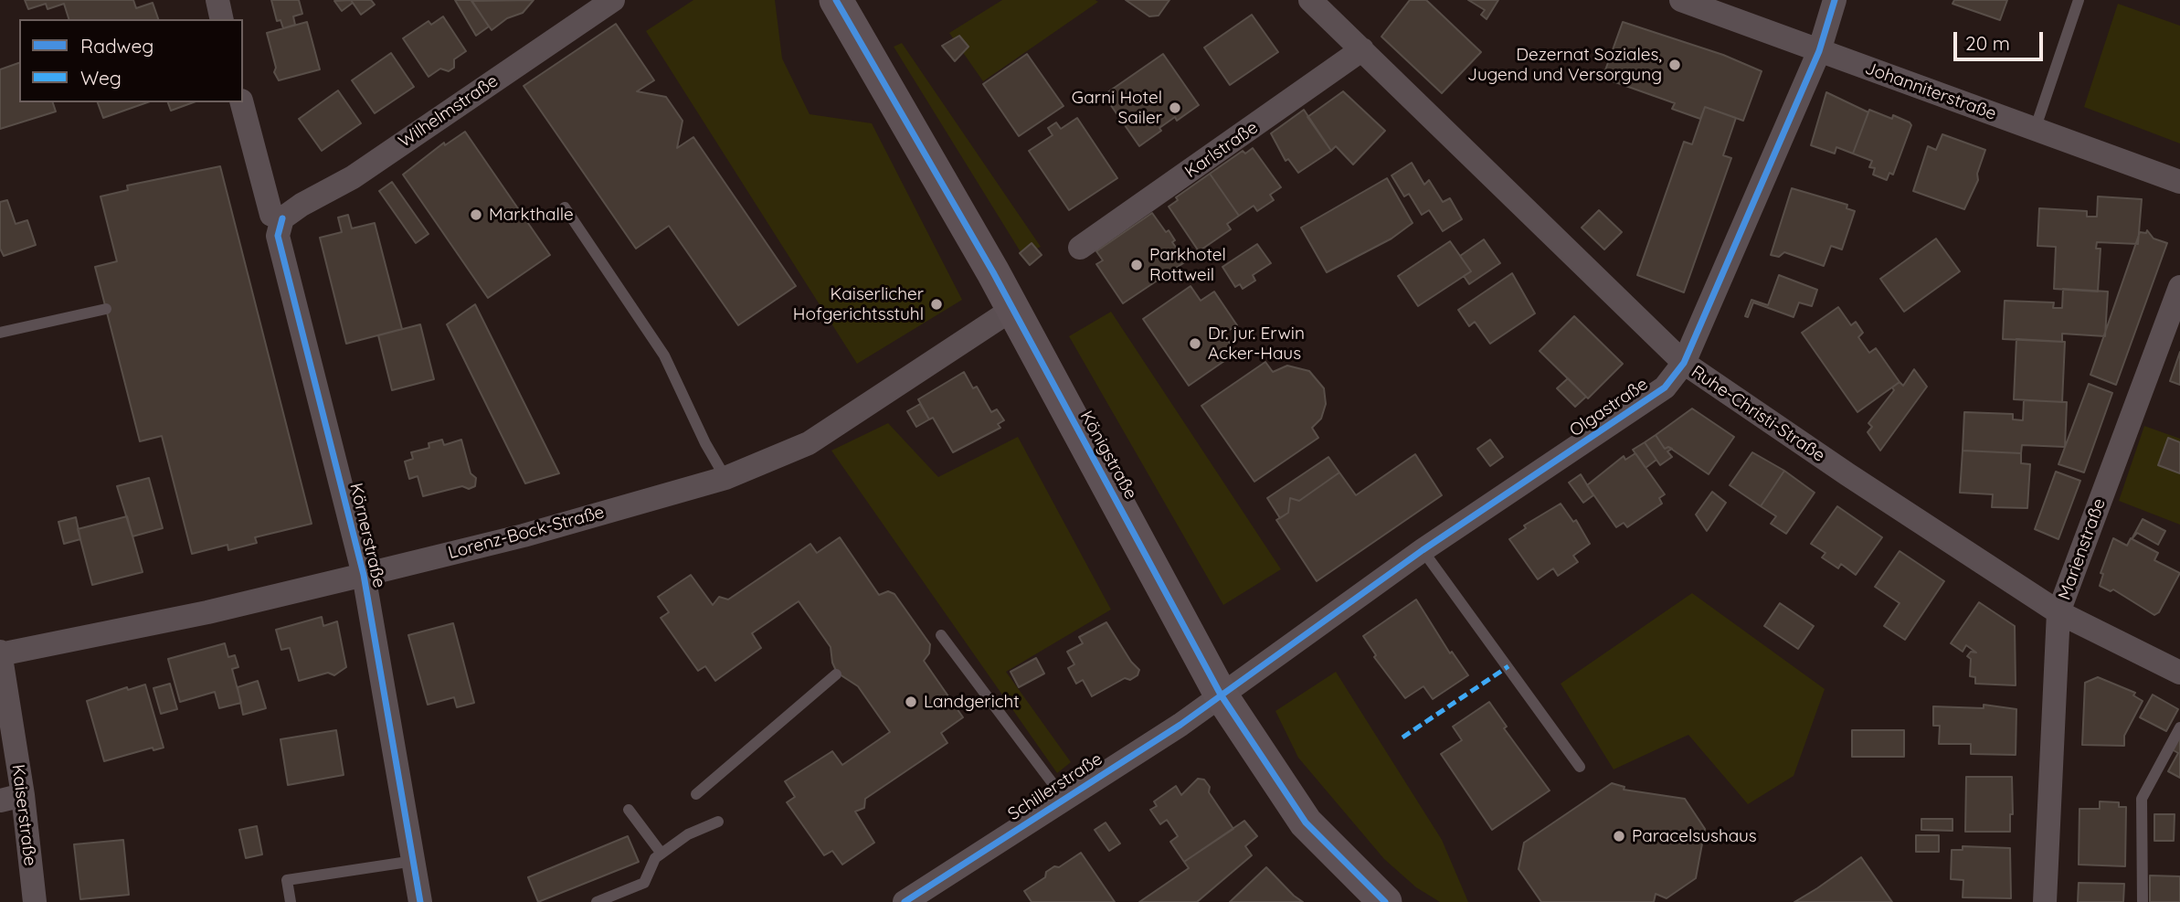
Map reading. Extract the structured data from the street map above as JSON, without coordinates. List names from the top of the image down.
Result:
{
  "streets": {
    "street": [
      "Johanniterstraße",
      "Wilhelmstraße",
      "Karlstraße",
      "Olgastraße",
      "Ruhe-Christi-Straße",
      "Königstraße",
      "Lorenz-Bock-Straße",
      "Körnerstraße",
      "Marienstraße",
      "Schillerstraße",
      "Kaiserstraße"
    ]
  },
  "crossings": [
    ["Johanniterstraße", "Olgastraße"],
    ["Wilhelmstraße", "Körnerstraße"],
    ["Karlstraße", "Ruhe-Christi-Straße"],
    ["Olgastraße", "Ruhe-Christi-Straße"],
    ["Olgastraße", "Königstraße"],
    ["Olgastraße", "Schillerstraße"],
    ["Ruhe-Christi-Straße", "Marienstraße"],
    ["Königstraße", "Lorenz-Bock-Straße"],
    ["Königstraße", "Schillerstraße"],
    ["Lorenz-Bock-Straße", "Körnerstraße"],
    ["Lorenz-Bock-Straße", "Kaiserstraße"]
  ],
  "places": [
    "Dezernat Soziales, Jugend und Versorgung",
    "Garni Hotel Sailer",
    "Markthalle",
    "Parkhotel Rottweil",
    "Kaiserlicher Hofgerichtsstuhl",
    "Dr. jur. Erwin Acker-Haus",
    "Landgericht",
    "Paracelsushaus"
  ],
  "legend": ["Radweg", "Weg"],
  "scale_bar": "20 m"
}
